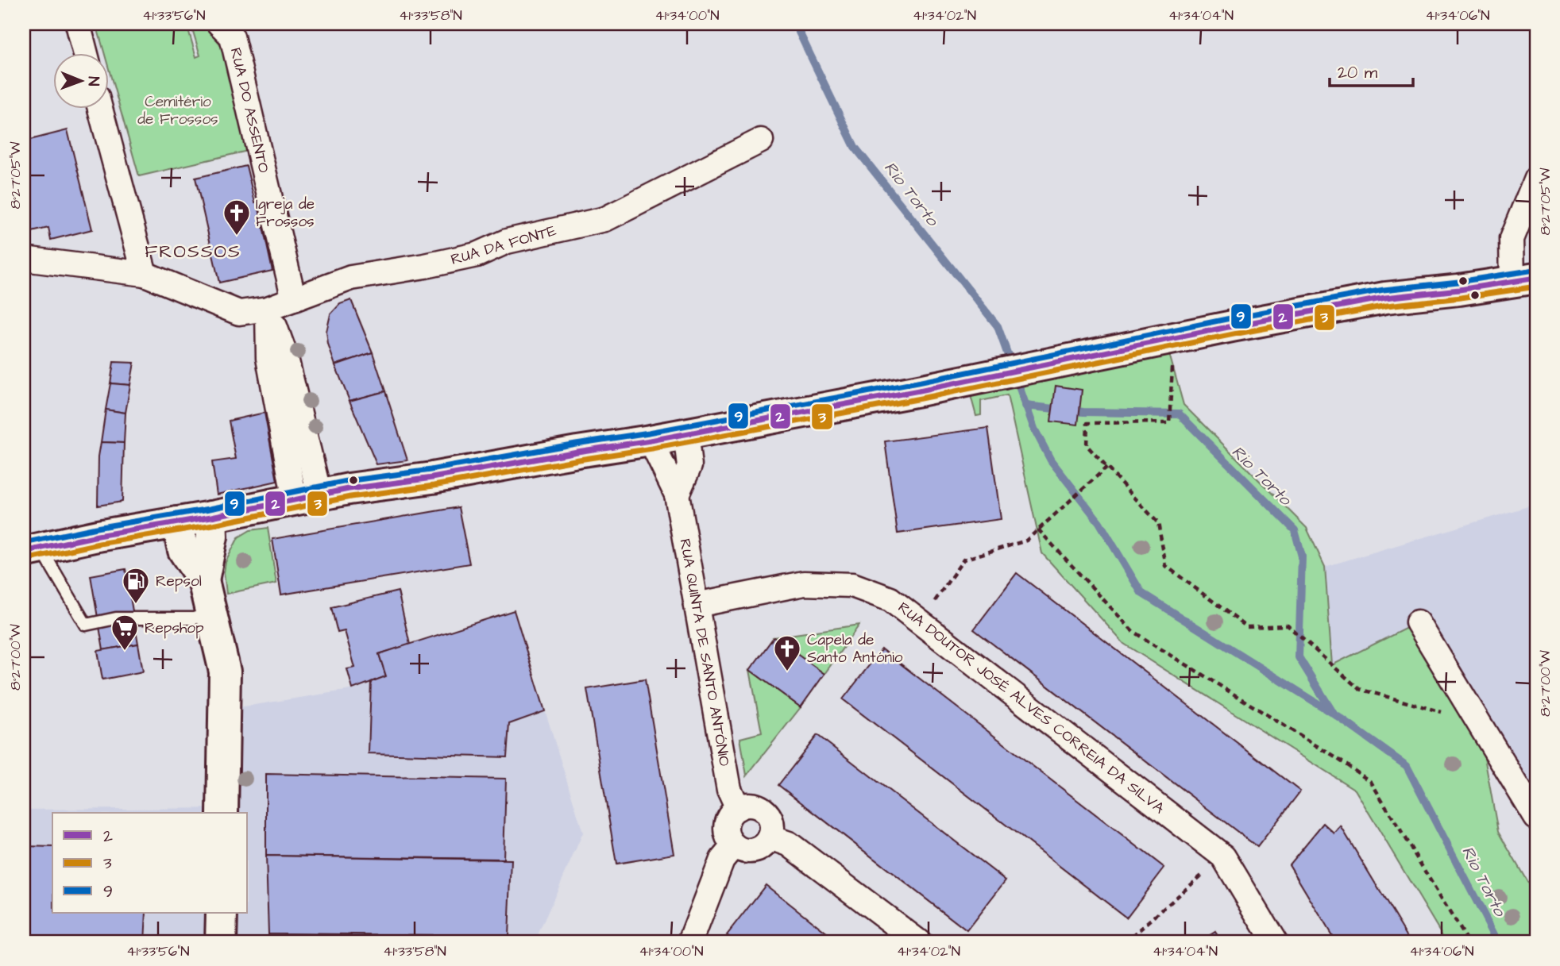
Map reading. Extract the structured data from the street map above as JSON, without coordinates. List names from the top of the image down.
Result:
{
  "streets": {
    "street": [
      "RUA DO ASSENTO",
      "RUA DA FONTE",
      "RUA QUINTA DE SANTO ANTÓNIO",
      "RUA DOUTOR JOSÉ ALVES CORREIA DA SILVA"
    ]
  },
  "crossings": [
    ["RUA DO ASSENTO", "RUA DA FONTE"],
    ["RUA QUINTA DE SANTO ANTÓNIO", "RUA DOUTOR JOSÉ ALVES CORREIA DA SILVA"]
  ],
  "districts": ["FROSSOS"],
  "water": ["Rio Torto"],
  "parks": ["Cemitério de Frossos"],
  "places": {
    "church": ["Igreja de Frossos", "Capela de Santo António"],
    "fuel station": ["Repsol"],
    "supermarket": ["Repshop"]
  },
  "lines": ["transit line 9", "transit line 2", "transit line 3"],
  "legend": ["2", "3", "9"],
  "scale_bar": "20 m",
  "north": "right",
  "coordinates": [
    "41°33'56\"N",
    "41°33'58\"N",
    "41°34'00\"N",
    "41°34'02\"N",
    "41°34'04\"N",
    "41°34'06\"N",
    "8°27'05\"W",
    "8°27'00\"W"
  ]
}
